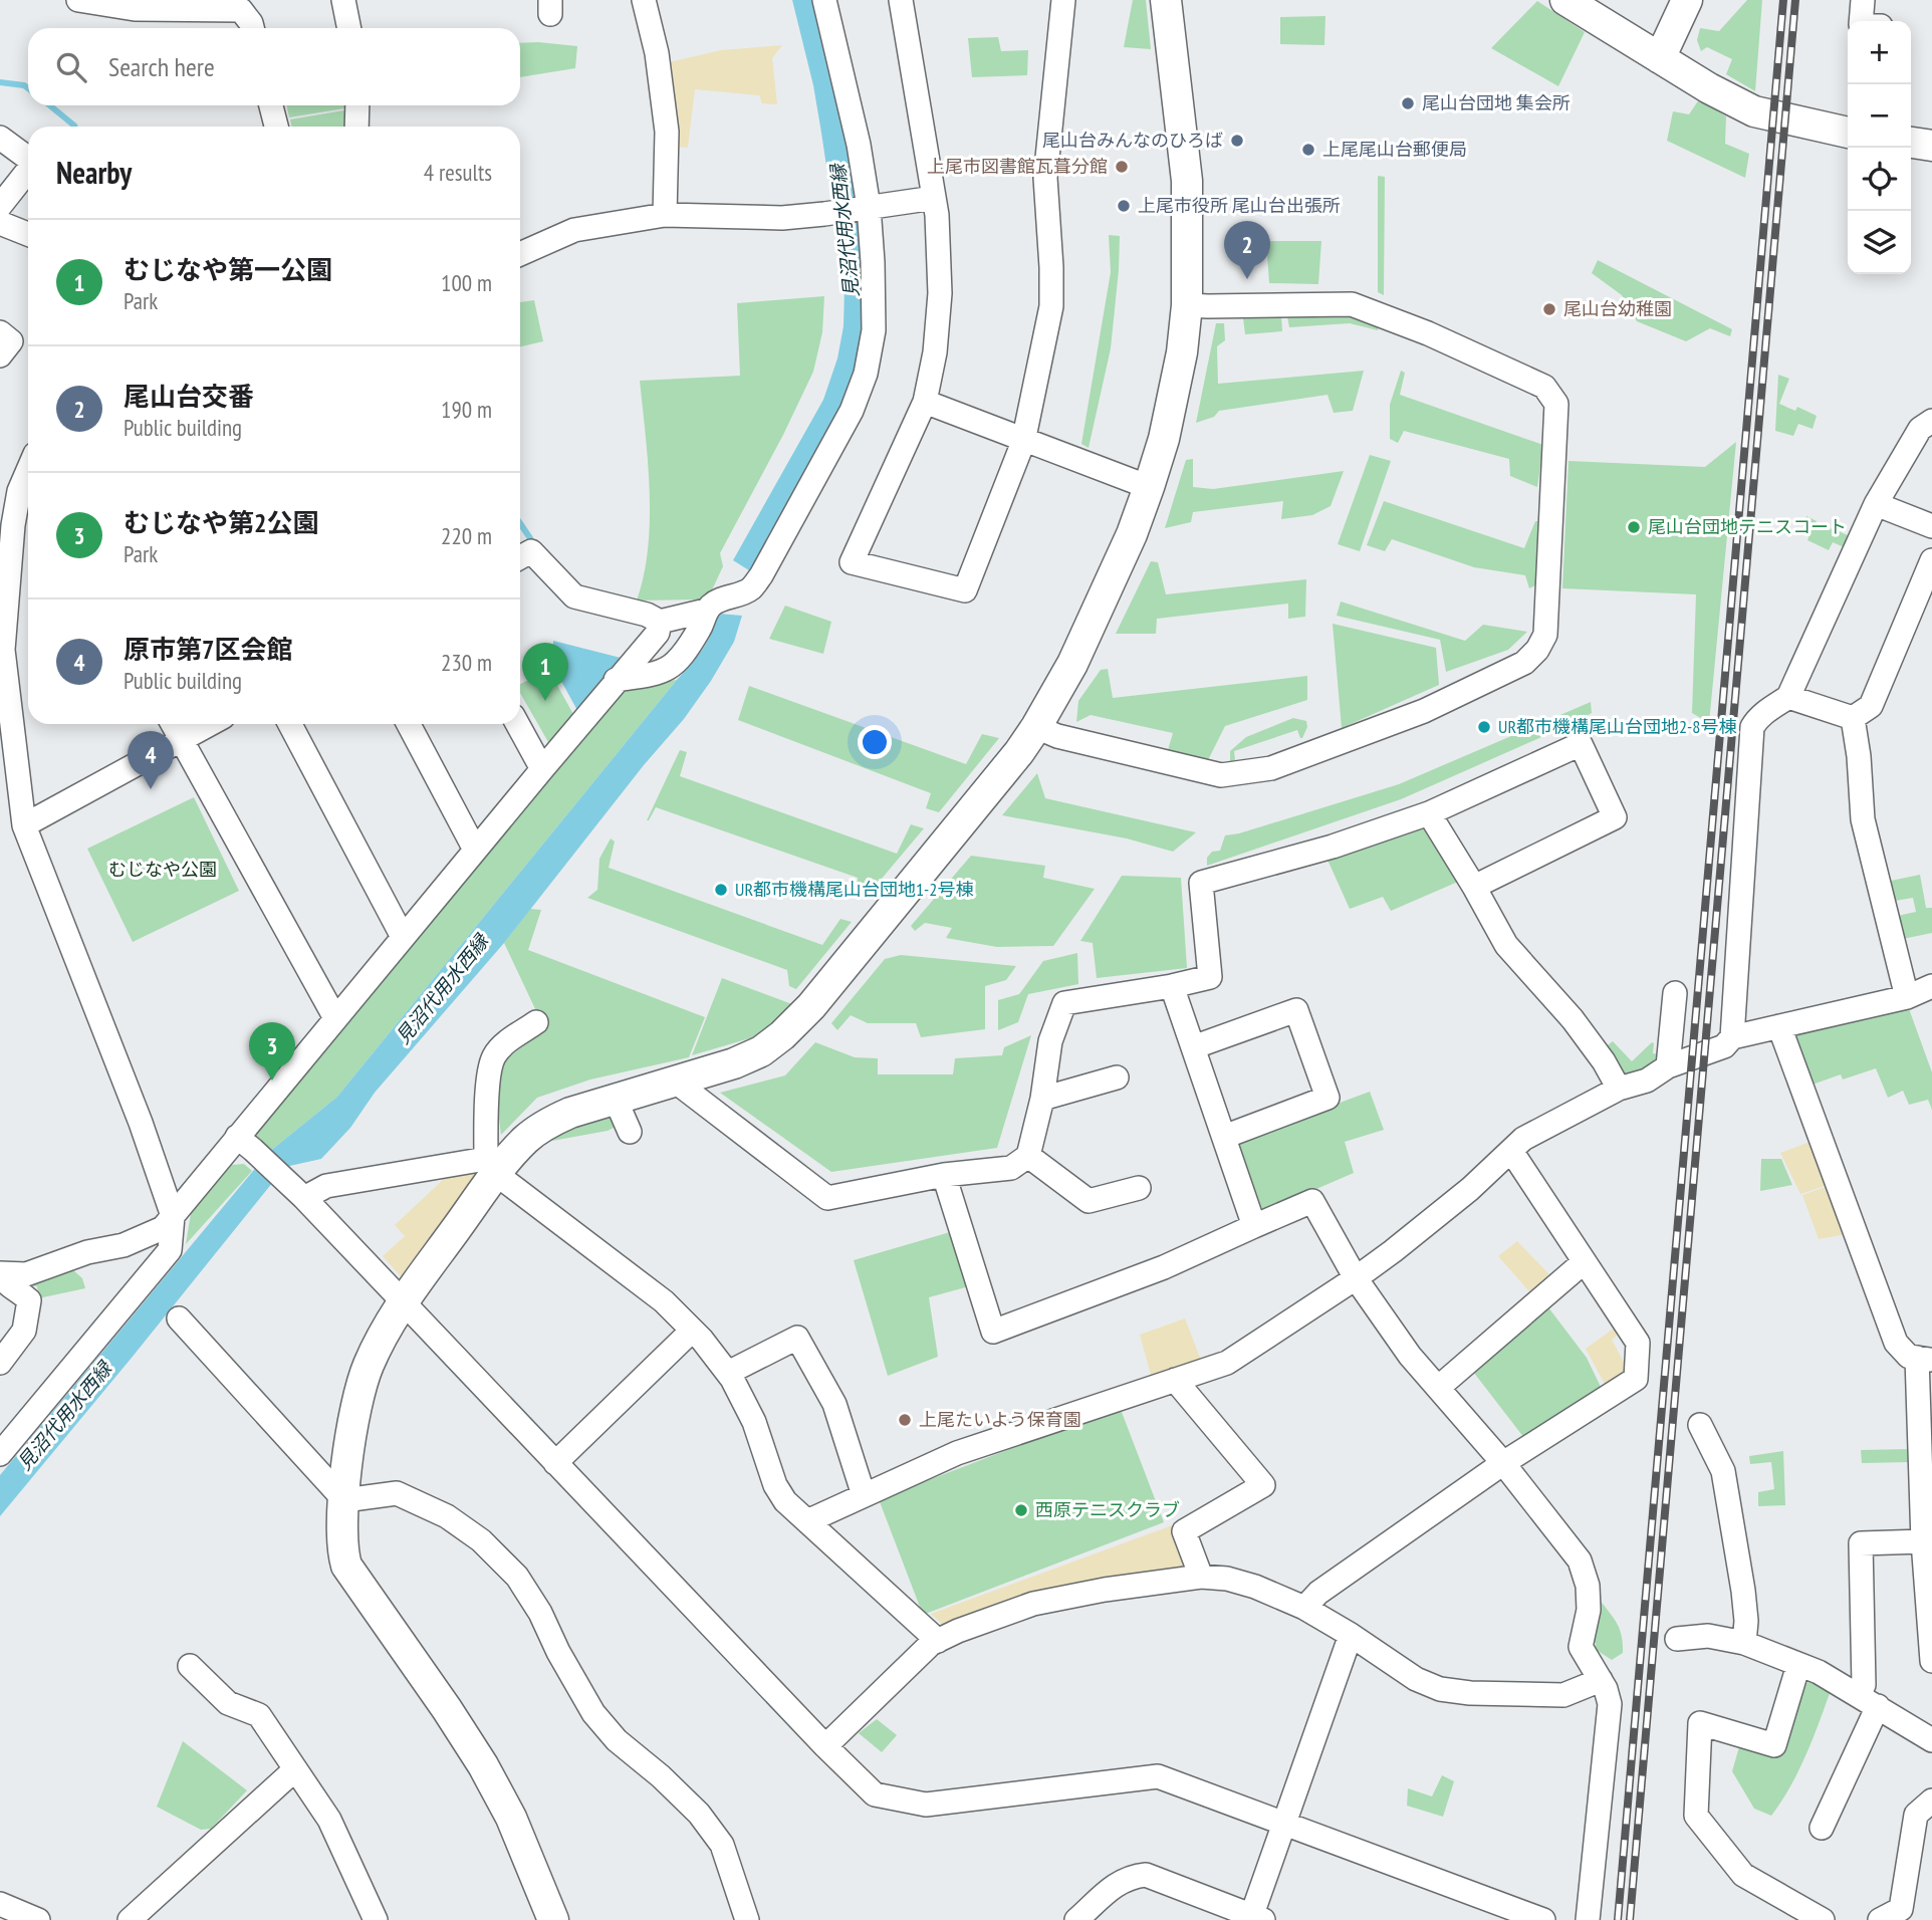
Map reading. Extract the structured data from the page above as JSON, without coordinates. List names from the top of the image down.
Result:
{
  "water": ["見沼代用水西縁", "見沼代用水西緑"],
  "parks": ["むじなや公園"],
  "places": [
    "尾山台団地 集会所",
    "尾山台みんなのひろば",
    "上尾尾山台郵便局",
    "上尾市図書館瓦葺分館",
    "上尾市役所 尾山台出張所",
    "尾山台幼稚園",
    "尾山台団地テニスコート",
    "UR都市機構尾山台団地2-8号棟",
    "UR都市機構尾山台団地1-2号棟",
    "上尾たいよう保育園",
    "西原テニスクラブ"
  ],
  "page": {
    "map_buttons": ["+", "−"],
    "search": "Search here",
    "heading": ["Nearby", "4 results"],
    "list": [
      {
        "mark": "1",
        "name": "むじなや第一公園",
        "note": "Park",
        "value": "100 m"
      },
      {
        "mark": "2",
        "name": "尾山台交番",
        "note": "Public building",
        "value": "190 m"
      },
      {
        "mark": "3",
        "name": "むじなや第2公園",
        "note": "Park",
        "value": "220 m"
      },
      {
        "mark": "4",
        "name": "原市第7区会館",
        "note": "Public building",
        "value": "230 m"
      }
    ],
    "pins": [
      "2",
      "1",
      "4",
      "3"
    ]
  }
}
